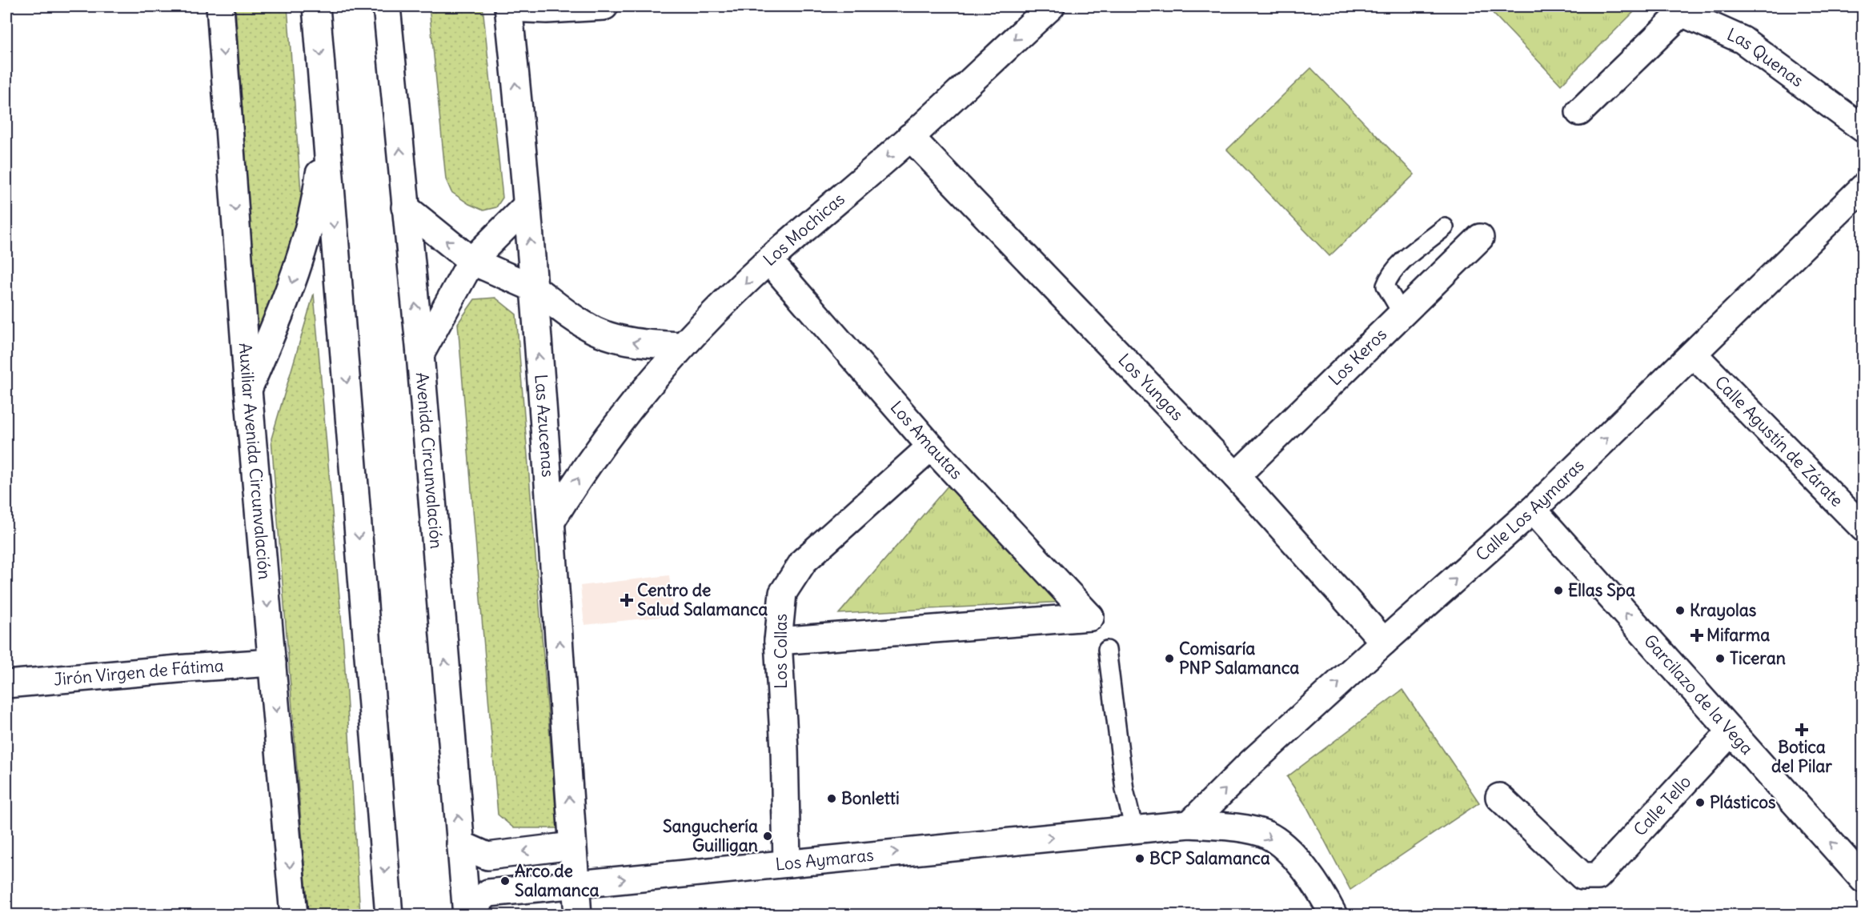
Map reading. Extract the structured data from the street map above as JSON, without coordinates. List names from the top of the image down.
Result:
{
  "streets": {
    "street": [
      "Las Quenas",
      "Los Mochicas",
      "Los Keros",
      "Los Yungas",
      "Las Azucenas",
      "Los Amautas",
      "Calle Agustín de Zárate",
      "Avenida Circunvalación",
      "Auxiliar Avenida Circunvalación",
      "Calle Los Aymaras",
      "Los Collas",
      "Jirón Virgen de Fátima",
      "Garcilazo de la Vega",
      "Calle Tello",
      "Los Aymaras"
    ]
  },
  "crossings": [
    ["Los Mochicas", "Los Yungas"],
    ["Los Mochicas", "Las Azucenas"],
    ["Los Mochicas", "Los Amautas"],
    ["Los Keros", "Los Yungas"],
    ["Los Yungas", "Calle Los Aymaras"],
    ["Las Azucenas", "Los Aymaras"],
    ["Los Amautas", "Los Collas"],
    ["Calle Agustín de Zárate", "Calle Los Aymaras"],
    ["Avenida Circunvalación", "Los Aymaras"],
    ["Auxiliar Avenida Circunvalación", "Jirón Virgen de Fátima"],
    ["Calle Los Aymaras", "Garcilazo de la Vega"],
    ["Calle Los Aymaras", "Los Aymaras"],
    ["Los Collas", "Los Aymaras"],
    ["Garcilazo de la Vega", "Calle Tello"]
  ],
  "one_way": ["Calle Los Aymaras", "Garcilazo de la Vega", "Los Aymaras"],
  "places": {
    "other": [
      "Ellas Spa",
      "Krayolas",
      "Comisaría PNP Salamanca",
      "Ticeran",
      "Bonletti",
      "Plásticos",
      "Sanguchería Guilligan",
      "BCP Salamanca",
      "Arco de Salamanca"
    ],
    "health": ["Centro de Salud Salamanca", "Mifarma", "Botica del Pilar"]
  }
}
